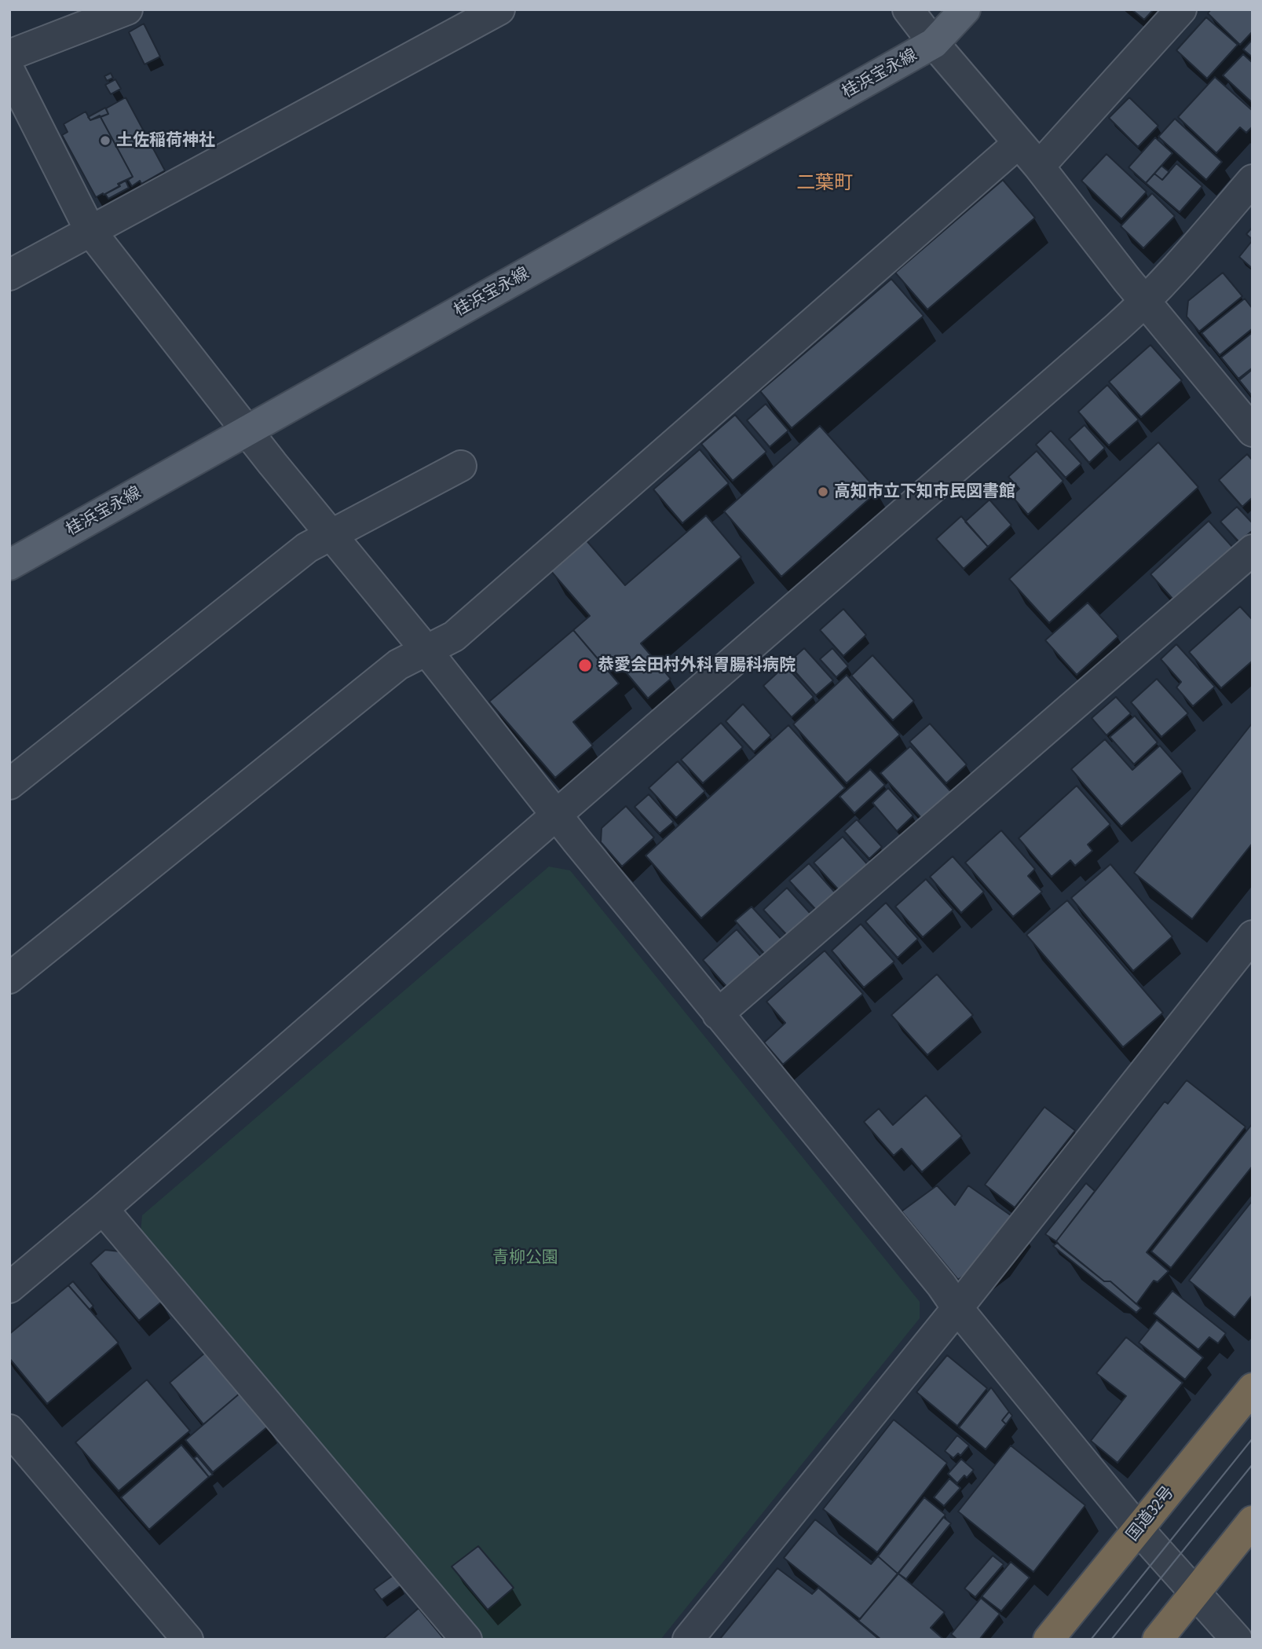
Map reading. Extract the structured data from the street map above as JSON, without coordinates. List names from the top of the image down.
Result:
{
  "streets": {
    "highway": ["国道32号"],
    "main road": ["桂浜宝永線"]
  },
  "districts": ["二葉町"],
  "parks": ["青柳公園"],
  "places": ["土佐稲荷神社", "高知市立下知市民図書館", "恭愛会田村外科胃腸科病院"]
}
